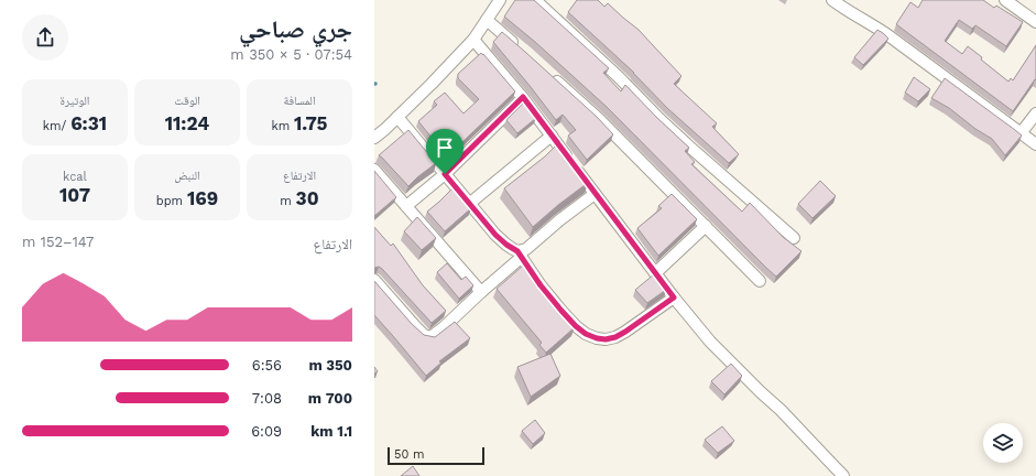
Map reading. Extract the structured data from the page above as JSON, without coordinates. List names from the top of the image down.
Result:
{
  "scale_bar": "50 m",
  "page": {
    "heading": ["جري صباحي", "07:54 · 5 × 350 m"],
    "stats": [
      ["المسافة", "1.75 km"],
      ["الوقت", "11:24"],
      ["الوتيرة", "6:31 /km"],
      ["الارتفاع", "30 m"],
      ["النبض", "169 bpm"],
      ["kcal", "107"]
    ],
    "chart": ["الارتفاع", "147–152 m"],
    "list": [
      {
        "name": "350 m",
        "note": "6:56"
      },
      {
        "name": "700 m",
        "note": "7:08"
      },
      {
        "name": "1.1 km",
        "note": "6:09"
      }
    ],
    "scale": "50 m"
  }
}
